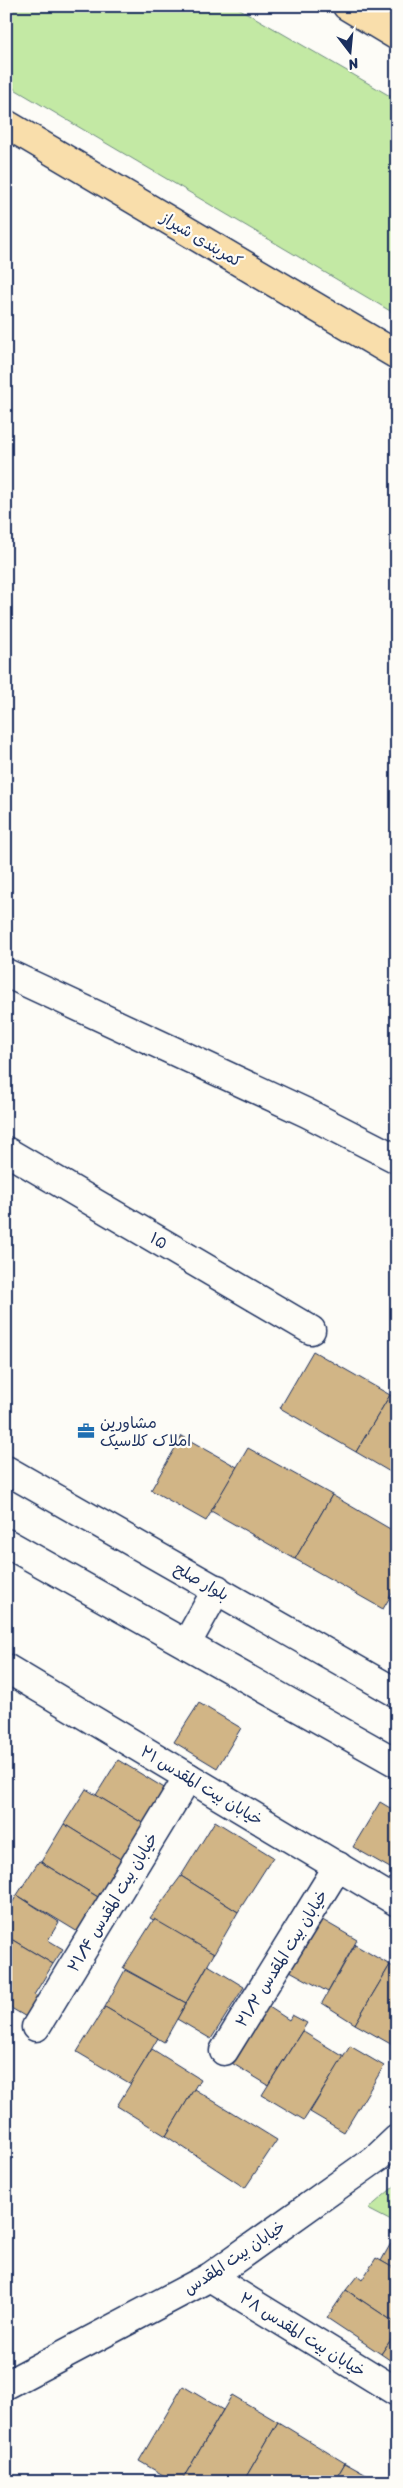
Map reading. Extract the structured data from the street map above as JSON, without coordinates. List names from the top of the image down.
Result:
{
  "streets": {
    "highway": ["کمربندی شیراز"],
    "street": [
      "۱۵",
      "بلوار صلح",
      "خیابان بیت المقدس ۲۱",
      "خیابان بیت المقدس ۲۱/۴",
      "خیابان بیت المقدس ۲۱/۲",
      "خیابان بیت المقدس",
      "خیابان بیت المقدس ۲۸"
    ]
  },
  "crossings": [
    ["خیابان بیت المقدس ۲۱", "خیابان بیت المقدس ۲۱/۴"],
    ["خیابان بیت المقدس ۲۱", "خیابان بیت المقدس ۲۱/۲"],
    ["خیابان بیت المقدس", "خیابان بیت المقدس ۲۸"]
  ],
  "places": {
    "office": ["مشاورین املاک کلاسیک"]
  },
  "north": "bottom"
}
